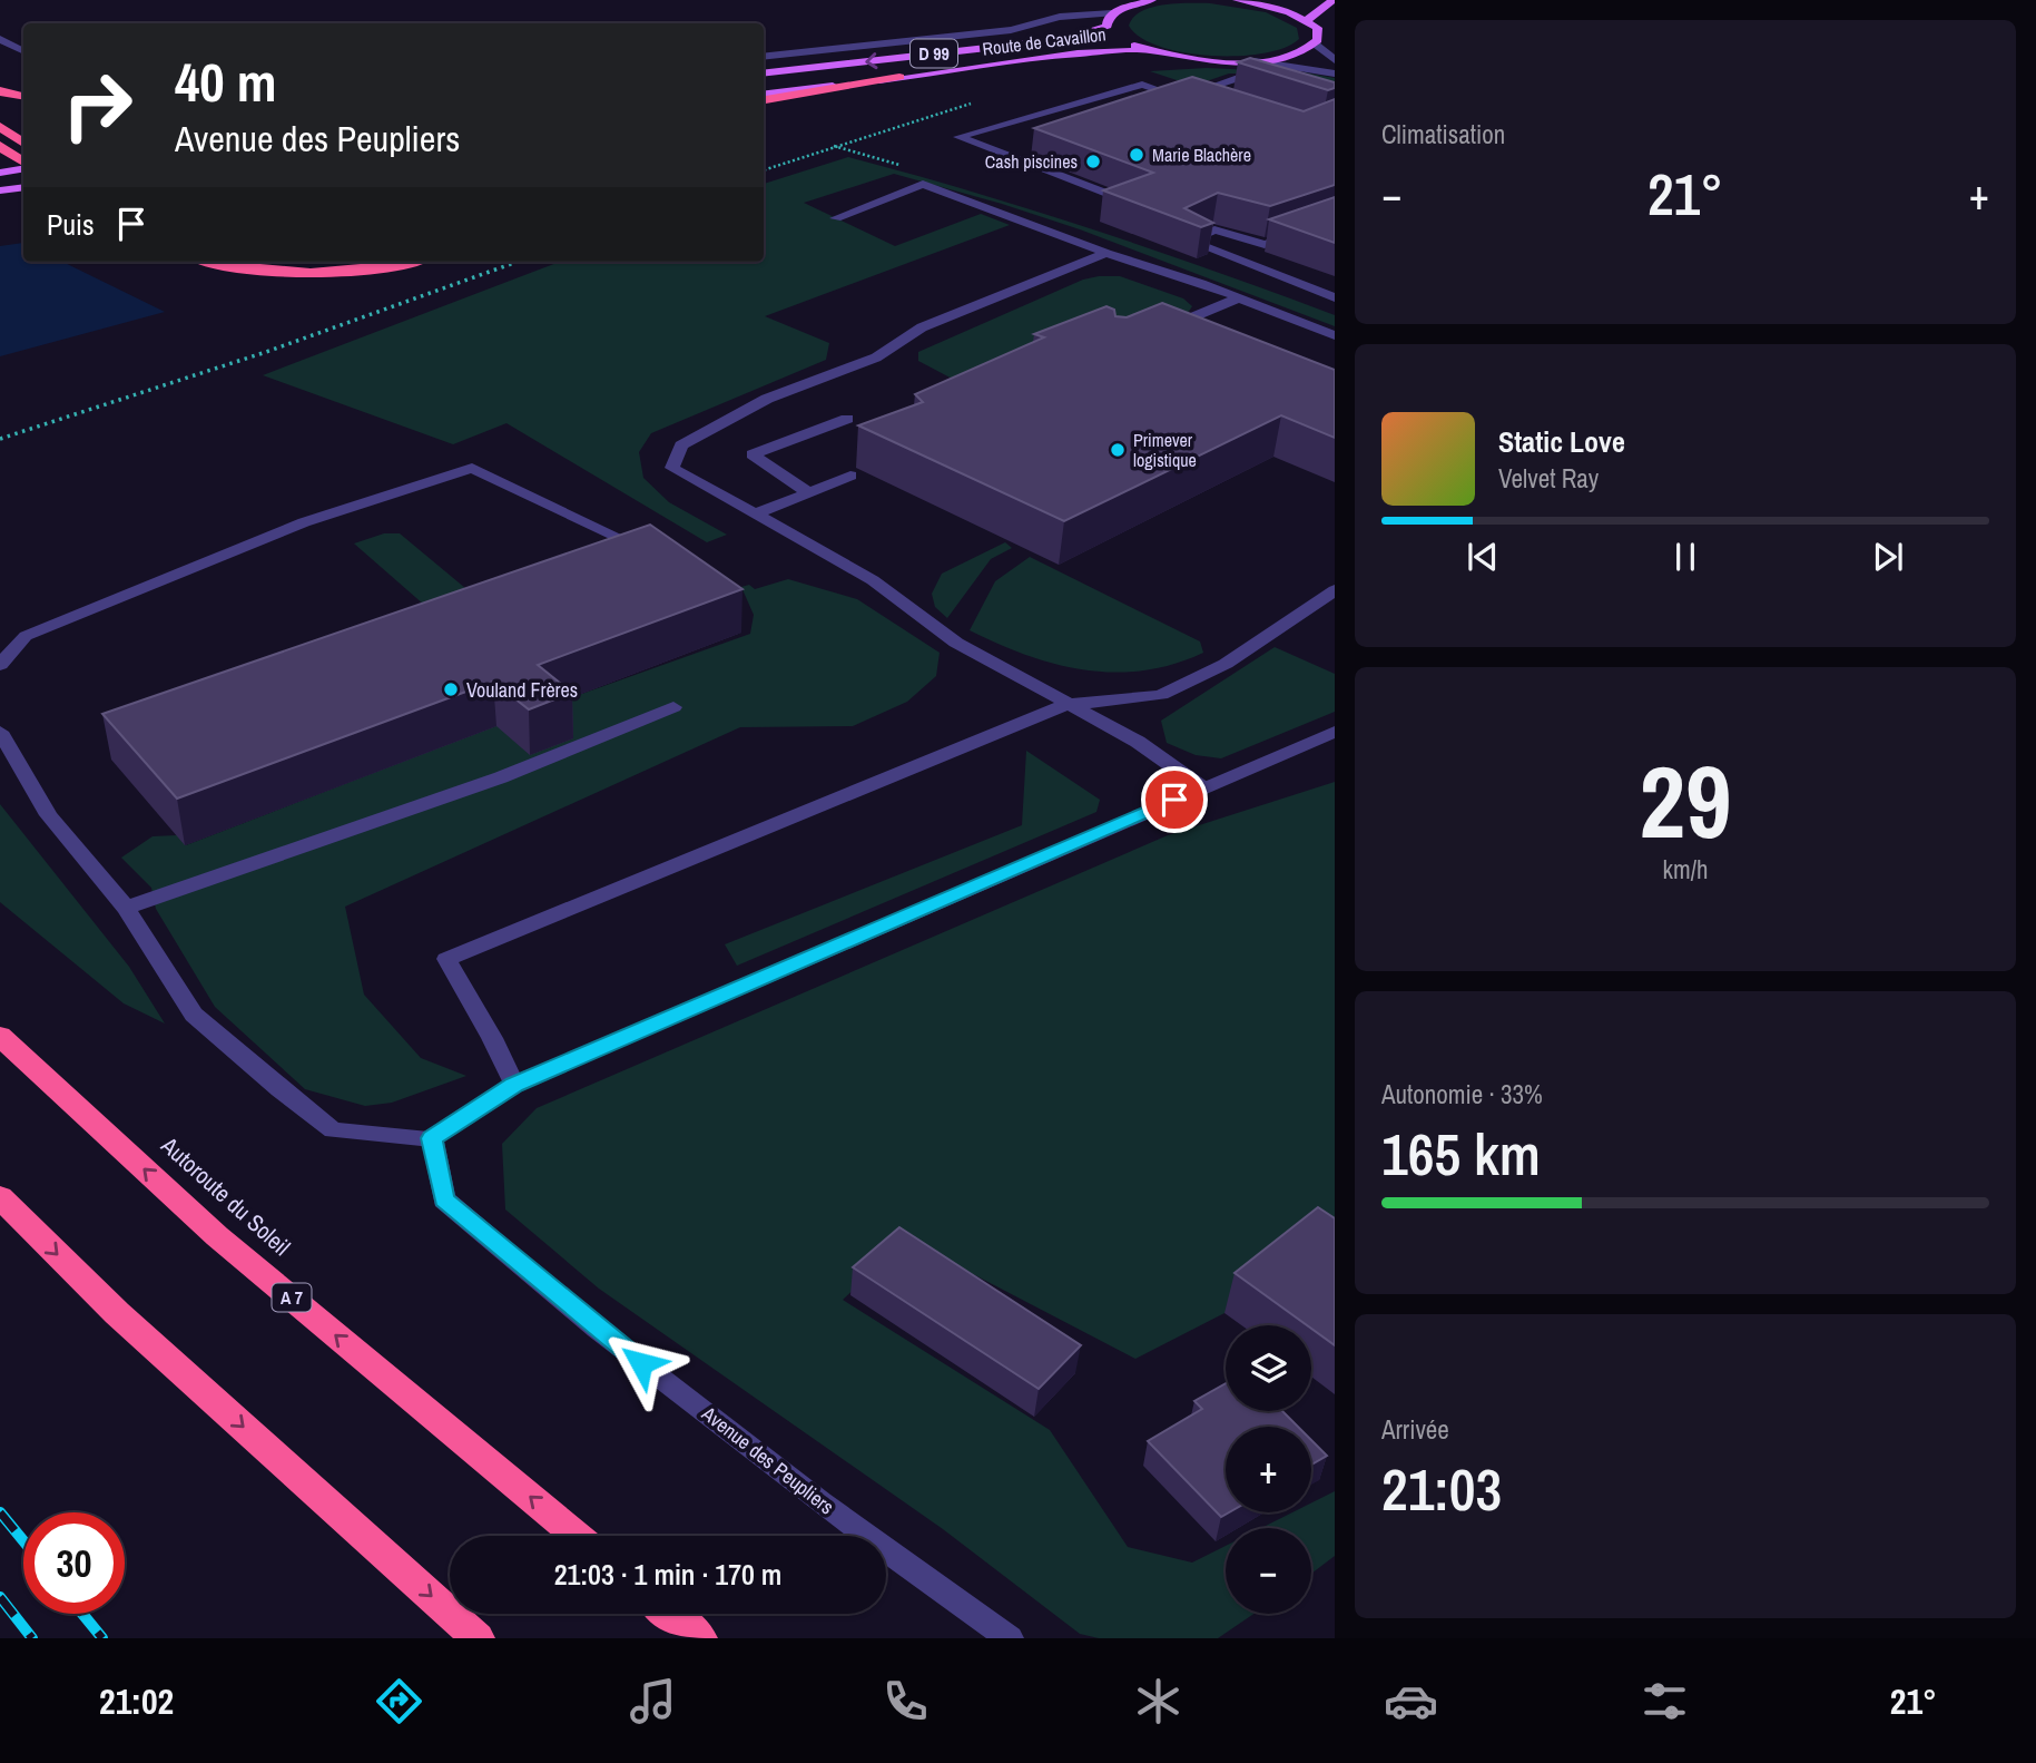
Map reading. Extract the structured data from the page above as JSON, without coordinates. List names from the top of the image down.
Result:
{
  "streets": {
    "highway": ["Autoroute du Soleil", "A 7"],
    "main road": ["Route de Cavaillon", "D 99"],
    "street": ["Avenue des Peupliers"]
  },
  "places": [
    "Marie Blachère",
    "Cash piscines",
    "Primever logistique",
    "Vouland Frères"
  ],
  "page": {
    "tile": [
      "Climatisation",
      ["29", "km/h"],
      ["Autonomie · 33%", "165 km"],
      ["Arrivée", "21:03"]
    ],
    "turn": ["40 m", "Avenue des Peupliers"],
    "heat": ["−", "21°", "+"],
    "then": "Puis",
    "song": ["Static Love", "Velvet Ray"],
    "map_buttons": ["+", "−"],
    "limit": "30",
    "trip": "21:03 · 1 min · 170 m",
    "tabs": ["21:02", "21°"]
  }
}
